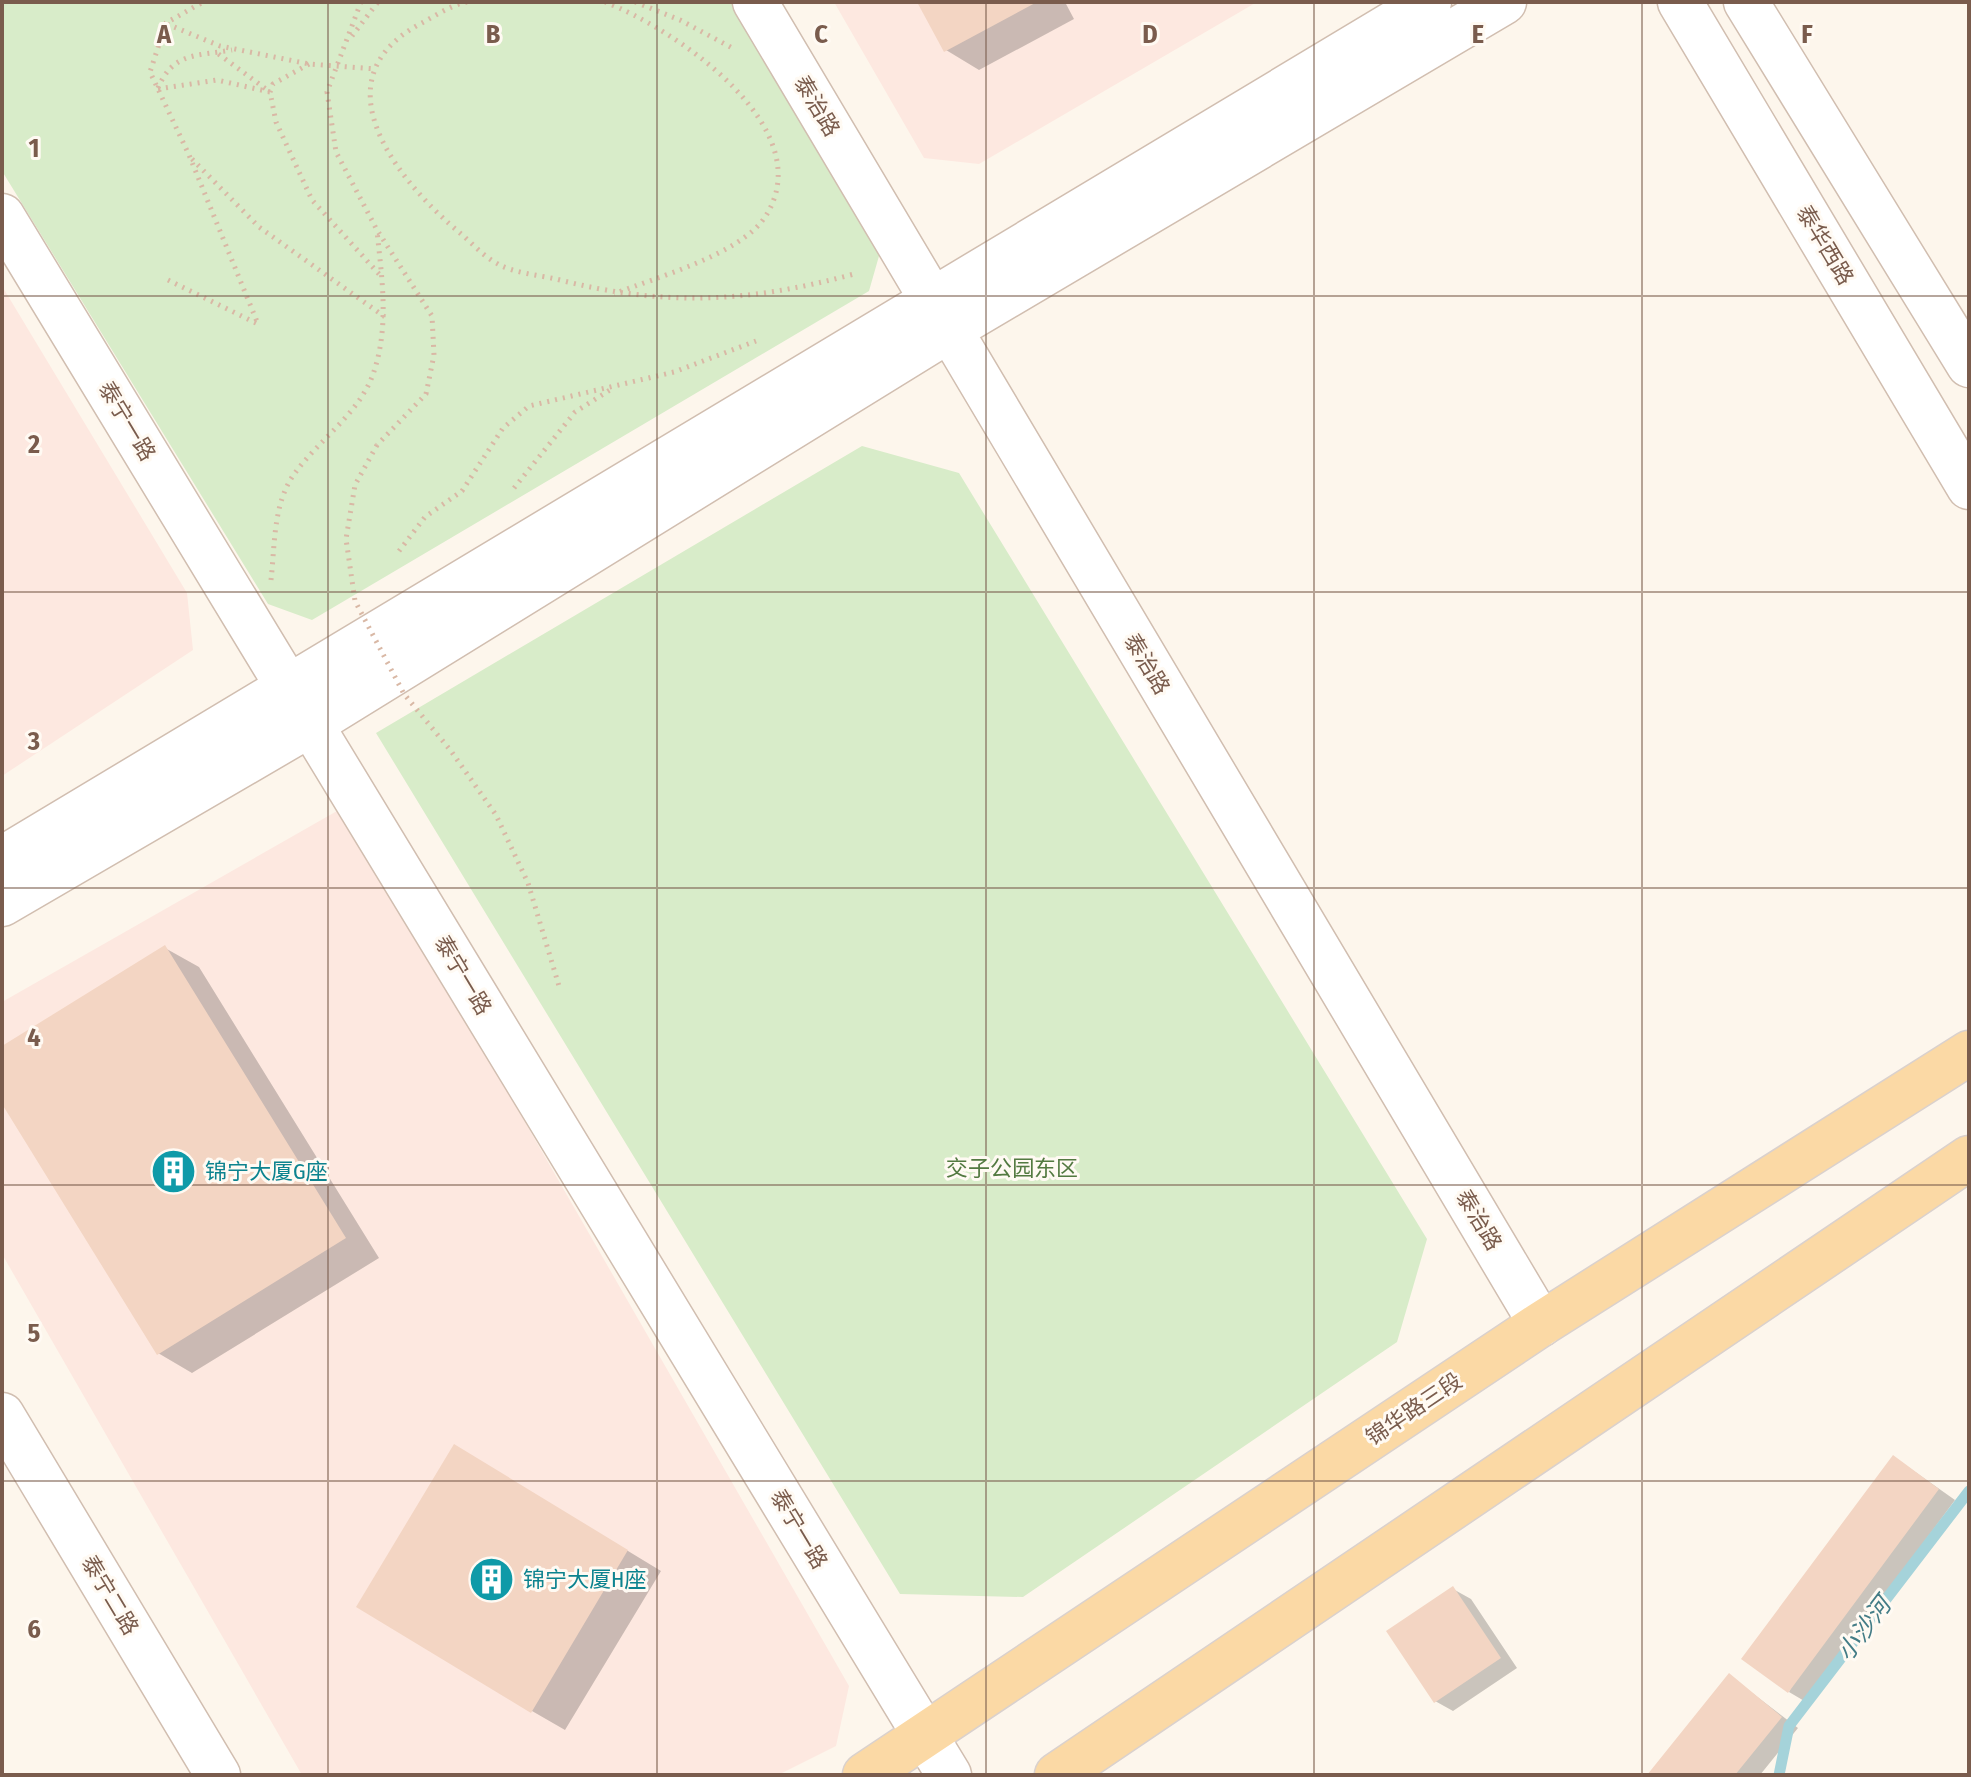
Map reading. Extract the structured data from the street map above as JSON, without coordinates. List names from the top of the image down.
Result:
{
  "streets": {
    "main road": ["锦华路三段"],
    "street": [
      "泰治路",
      "泰华西路",
      "泰宁一路",
      "泰宁二路"
    ]
  },
  "crossings": [
    ["泰治路", "锦华路三段"],
    ["泰宁一路", "锦华路三段"]
  ],
  "water": ["小沙河"],
  "parks": ["交子公园东区"],
  "places": {
    "building": ["锦宁大厦G座", "锦宁大厦H座"]
  },
  "grid": {
    "columns": [
      "A",
      "B",
      "C",
      "D",
      "E",
      "F"
    ],
    "rows": [
      "1",
      "2",
      "3",
      "4",
      "5",
      "6"
    ]
  }
}
